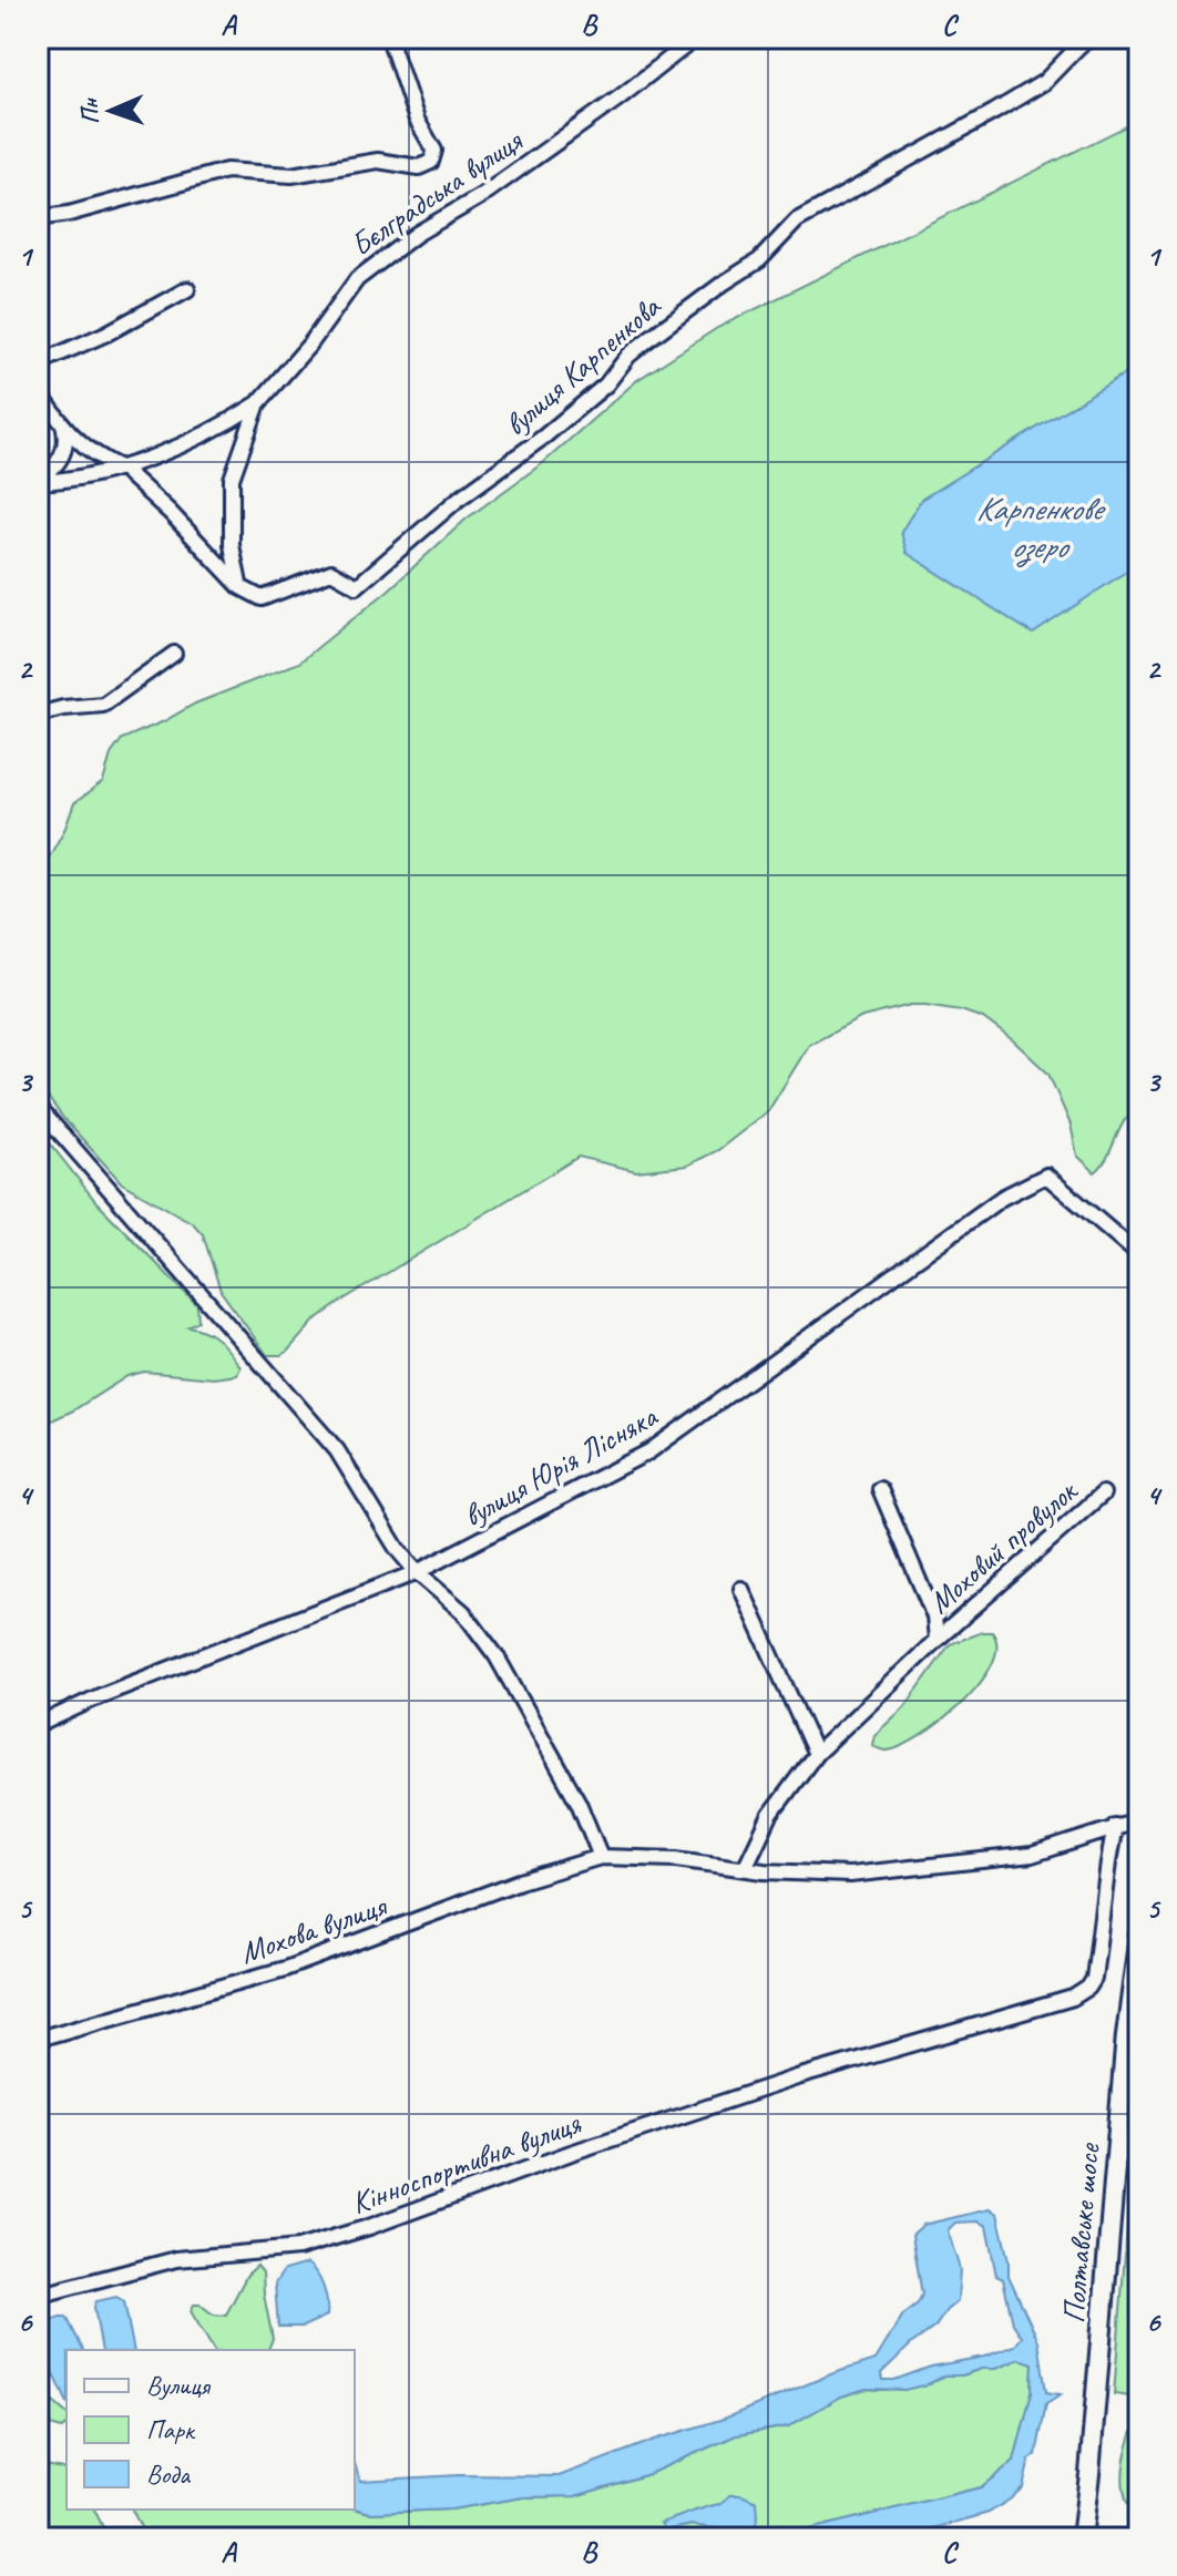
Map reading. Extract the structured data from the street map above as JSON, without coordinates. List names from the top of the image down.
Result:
{
  "streets": {
    "main road": ["Полтавське шосе"],
    "street": [
      "Бєлградська вулиця",
      "вулиця Карпенкова",
      "вулиця Юрія Лісняка",
      "Моховий провулок",
      "Мохова вулиця",
      "Кінноспортивна вулиця"
    ]
  },
  "crossings": [
    ["Бєлградська вулиця", "вулиця Карпенкова"],
    ["Моховий провулок", "Мохова вулиця"],
    ["Мохова вулиця", "Кінноспортивна вулиця"]
  ],
  "water": ["Карпенкове озеро"],
  "legend": ["Вулиця", "Парк", "Вода"],
  "north": "left",
  "grid": {
    "columns": ["A", "B", "C"],
    "rows": [
      "1",
      "2",
      "3",
      "4",
      "5",
      "6"
    ]
  }
}
